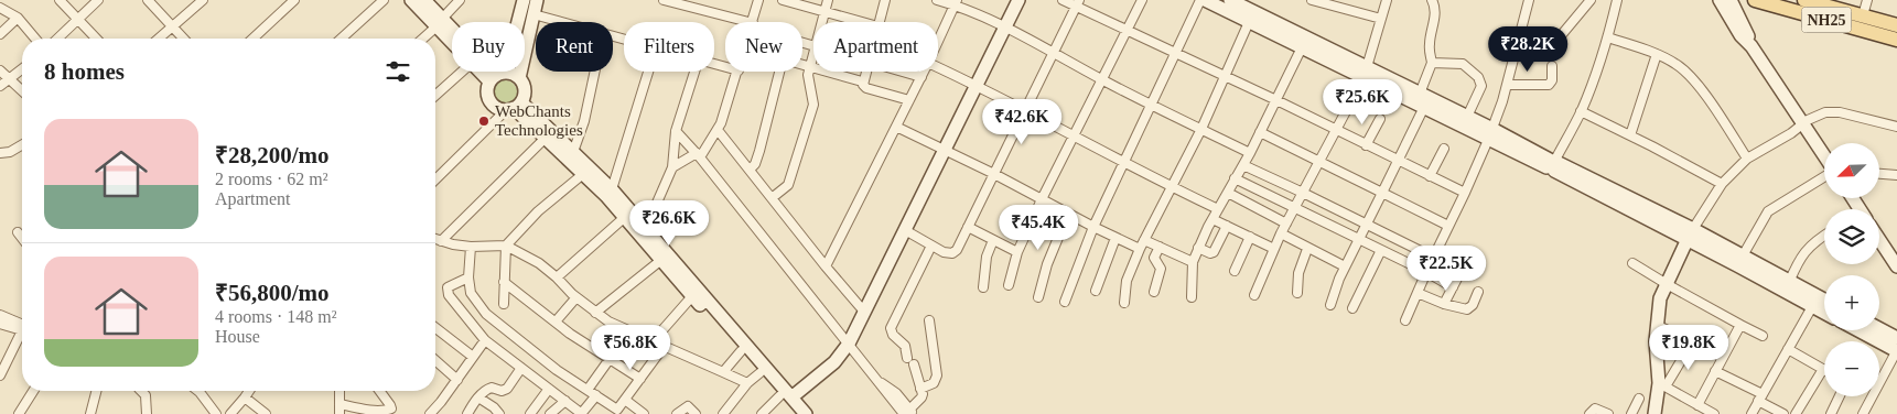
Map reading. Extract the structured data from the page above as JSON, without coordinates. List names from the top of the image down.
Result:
{
  "streets": {
    "main road": ["NH25"]
  },
  "places": ["WebChants Technologies"],
  "north": "bottom left",
  "page": {
    "chip": [
      "Buy",
      "Rent",
      "Filters",
      "New",
      "Apartment"
    ],
    "price": [
      "₹28.2K",
      "₹25.6K",
      "₹42.6K",
      "₹26.6K",
      "₹45.4K",
      "₹22.5K",
      "₹56.8K",
      "₹19.8K"
    ],
    "heading": "8 homes",
    "list": [
      {
        "name": "₹28,200/mo",
        "note": "2 rooms · 62 m² · Apartment"
      },
      {
        "name": "₹56,800/mo",
        "note": "4 rooms · 148 m² · House"
      }
    ],
    "map_buttons": ["+", "−"]
  }
}
